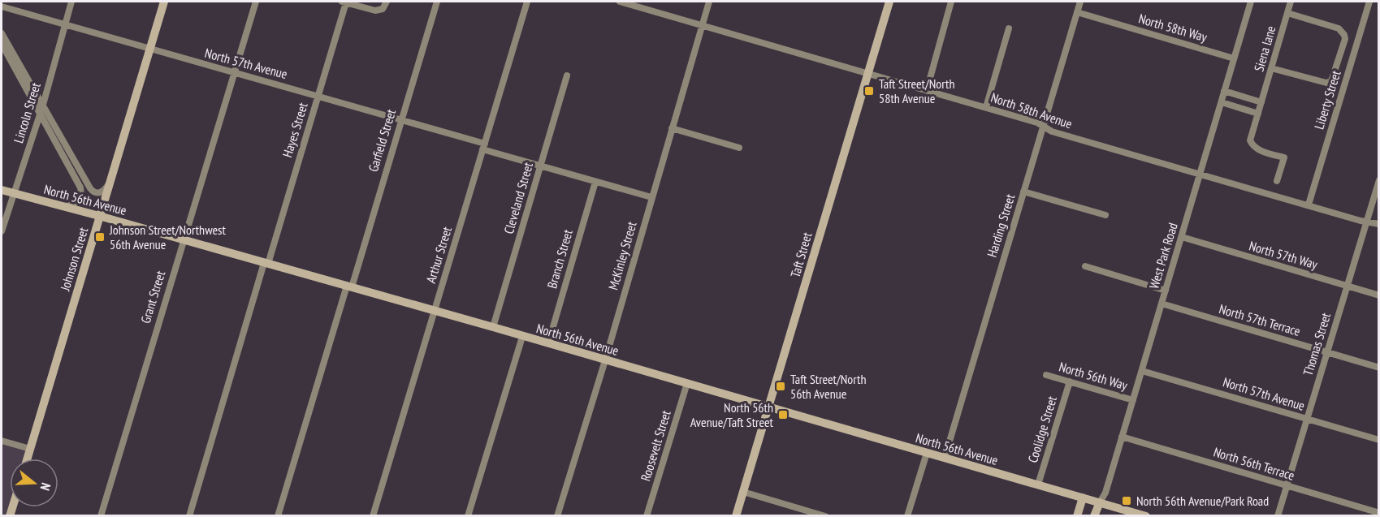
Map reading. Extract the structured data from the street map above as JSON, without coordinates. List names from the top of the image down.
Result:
{
  "streets": {
    "street": [
      "North 58th Way",
      "Siena lane",
      "North 57th Avenue",
      "Liberty Street",
      "North 58th Avenue",
      "Lincoln Street",
      "Hayes Street",
      "Garfield Street",
      "Cleveland Street",
      "North 56th Avenue",
      "Harding Street",
      "Arthur Street",
      "Taft Street",
      "North 57th Way",
      "McKinley Street",
      "West Park Road",
      "Johnson Street",
      "Branch Street",
      "Grant Street",
      "North 57th Terrace",
      "Thomas Street",
      "North 56th Way",
      "Coolidge Street",
      "Roosevelt Street",
      "North 56th Terrace"
    ]
  },
  "crossings": [
    ["North 58th Way", "Harding Street"],
    ["North 58th Way", "West Park Road"],
    ["North 57th Avenue", "Lincoln Street"],
    ["North 57th Avenue", "Hayes Street"],
    ["North 57th Avenue", "Garfield Street"],
    ["North 57th Avenue", "Cleveland Street"],
    ["North 57th Avenue", "Arthur Street"],
    ["North 57th Avenue", "McKinley Street"],
    ["North 57th Avenue", "West Park Road"],
    ["North 57th Avenue", "Johnson Street"],
    ["North 57th Avenue", "Branch Street"],
    ["North 57th Avenue", "Grant Street"],
    ["North 57th Avenue", "Thomas Street"],
    ["Liberty Street", "North 58th Avenue"],
    ["North 58th Avenue", "Harding Street"],
    ["North 58th Avenue", "Taft Street"],
    ["North 58th Avenue", "McKinley Street"],
    ["North 58th Avenue", "West Park Road"],
    ["North 58th Avenue", "Thomas Street"],
    ["Lincoln Street", "North 56th Avenue"],
    ["Hayes Street", "North 56th Avenue"],
    ["Garfield Street", "North 56th Avenue"],
    ["Cleveland Street", "North 56th Avenue"],
    ["North 56th Avenue", "Harding Street"],
    ["North 56th Avenue", "Arthur Street"],
    ["North 56th Avenue", "Taft Street"],
    ["North 56th Avenue", "McKinley Street"],
    ["North 56th Avenue", "West Park Road"],
    ["North 56th Avenue", "Johnson Street"],
    ["North 56th Avenue", "Branch Street"],
    ["North 56th Avenue", "Grant Street"],
    ["North 56th Avenue", "Coolidge Street"],
    ["North 56th Avenue", "Roosevelt Street"],
    ["North 57th Way", "West Park Road"],
    ["North 57th Way", "Thomas Street"],
    ["West Park Road", "North 57th Terrace"],
    ["West Park Road", "North 56th Way"],
    ["West Park Road", "North 56th Terrace"],
    ["North 57th Terrace", "Thomas Street"],
    ["Thomas Street", "North 56th Terrace"],
    ["North 56th Way", "Coolidge Street"]
  ],
  "places": {
    "transit": [
      "Taft Street/North 58th Avenue",
      "Johnson Street/Northwest 56th Avenue",
      "Taft Street/North 56th Avenue",
      "North 56th Avenue/Taft Street",
      "North 56th Avenue/Park Road"
    ]
  },
  "north": "right"
}
